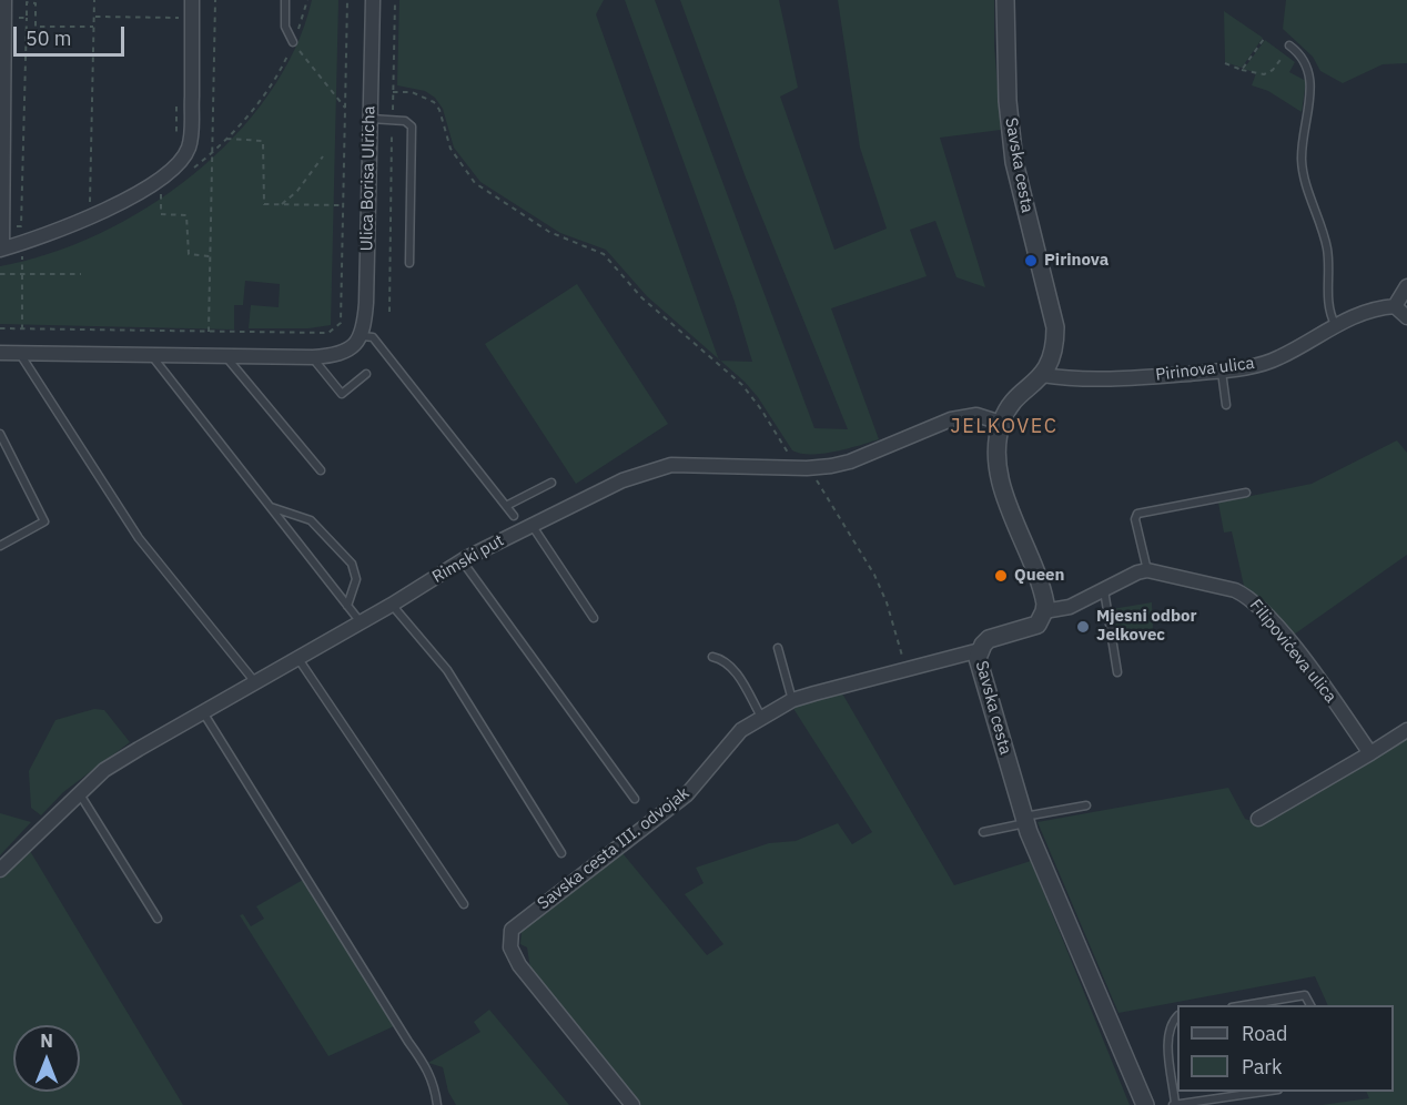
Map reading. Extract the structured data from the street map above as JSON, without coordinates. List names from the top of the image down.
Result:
{
  "streets": {
    "street": [
      "Savska cesta",
      "Ulica Borisa Ulricha",
      "Pirinova ulica",
      "Rimski put",
      "Filipovićeva ulica",
      "Savska cesta III. odvojak"
    ]
  },
  "crossings": [
    ["Savska cesta", "Pirinova ulica"],
    ["Savska cesta", "Rimski put"],
    ["Savska cesta", "Savska cesta III. odvojak"]
  ],
  "districts": ["JELKOVEC"],
  "places": ["Pirinova", "Queen", "Mjesni odbor Jelkovec"],
  "legend": ["Road", "Park"],
  "scale_bar": "50 m",
  "north": "top"
}
